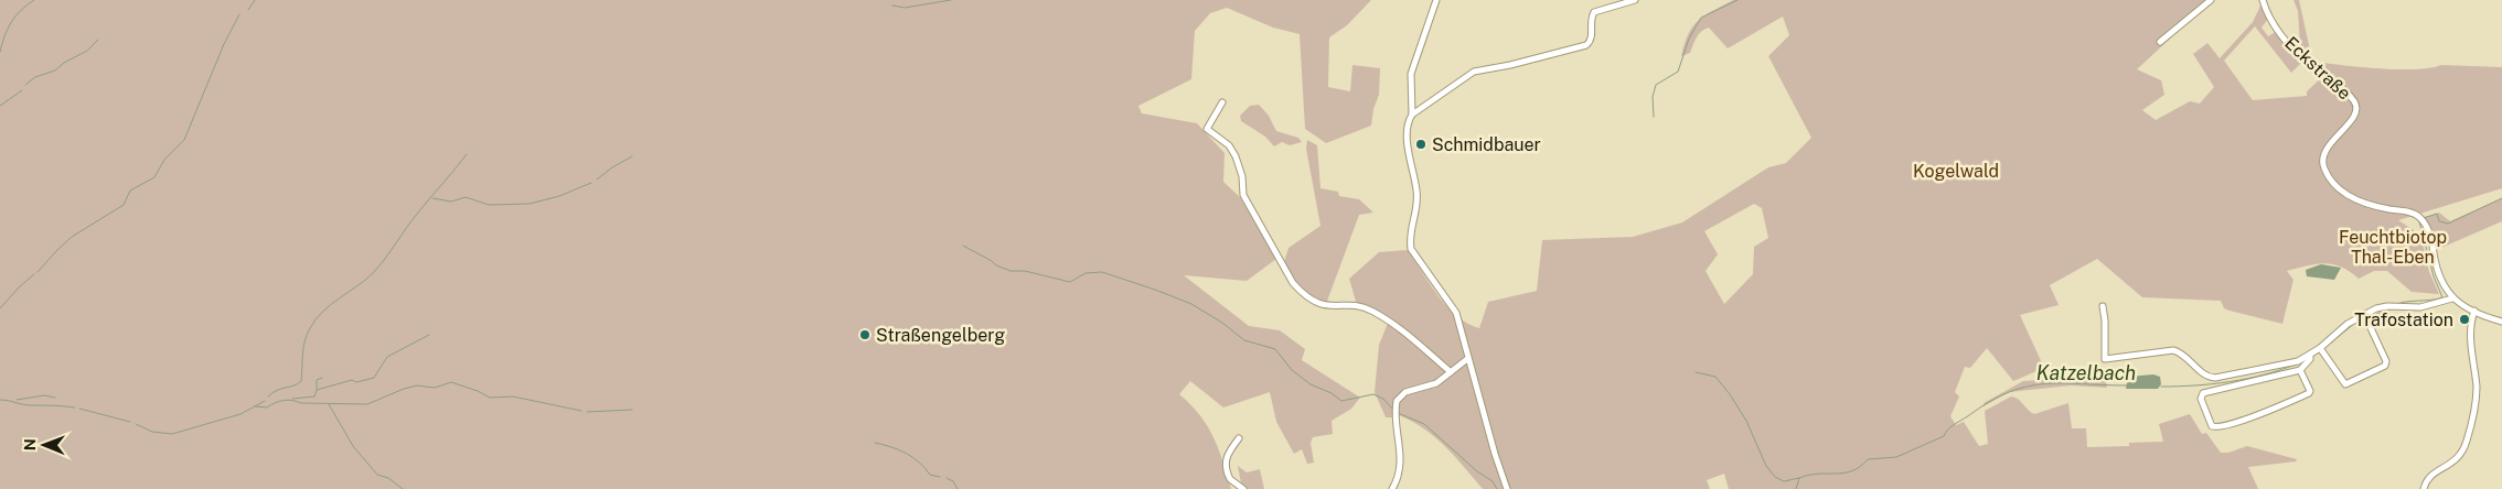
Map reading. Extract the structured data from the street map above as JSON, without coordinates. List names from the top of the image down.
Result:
{
  "streets": {
    "street": ["Eckstraße"]
  },
  "water": ["Katzelbach"],
  "parks": ["Kogelwald", "Feuchtbiotop Thal-Eben"],
  "places": ["Schmidbauer", "Trafostation", "Straßengelberg"],
  "north": "left"
}
